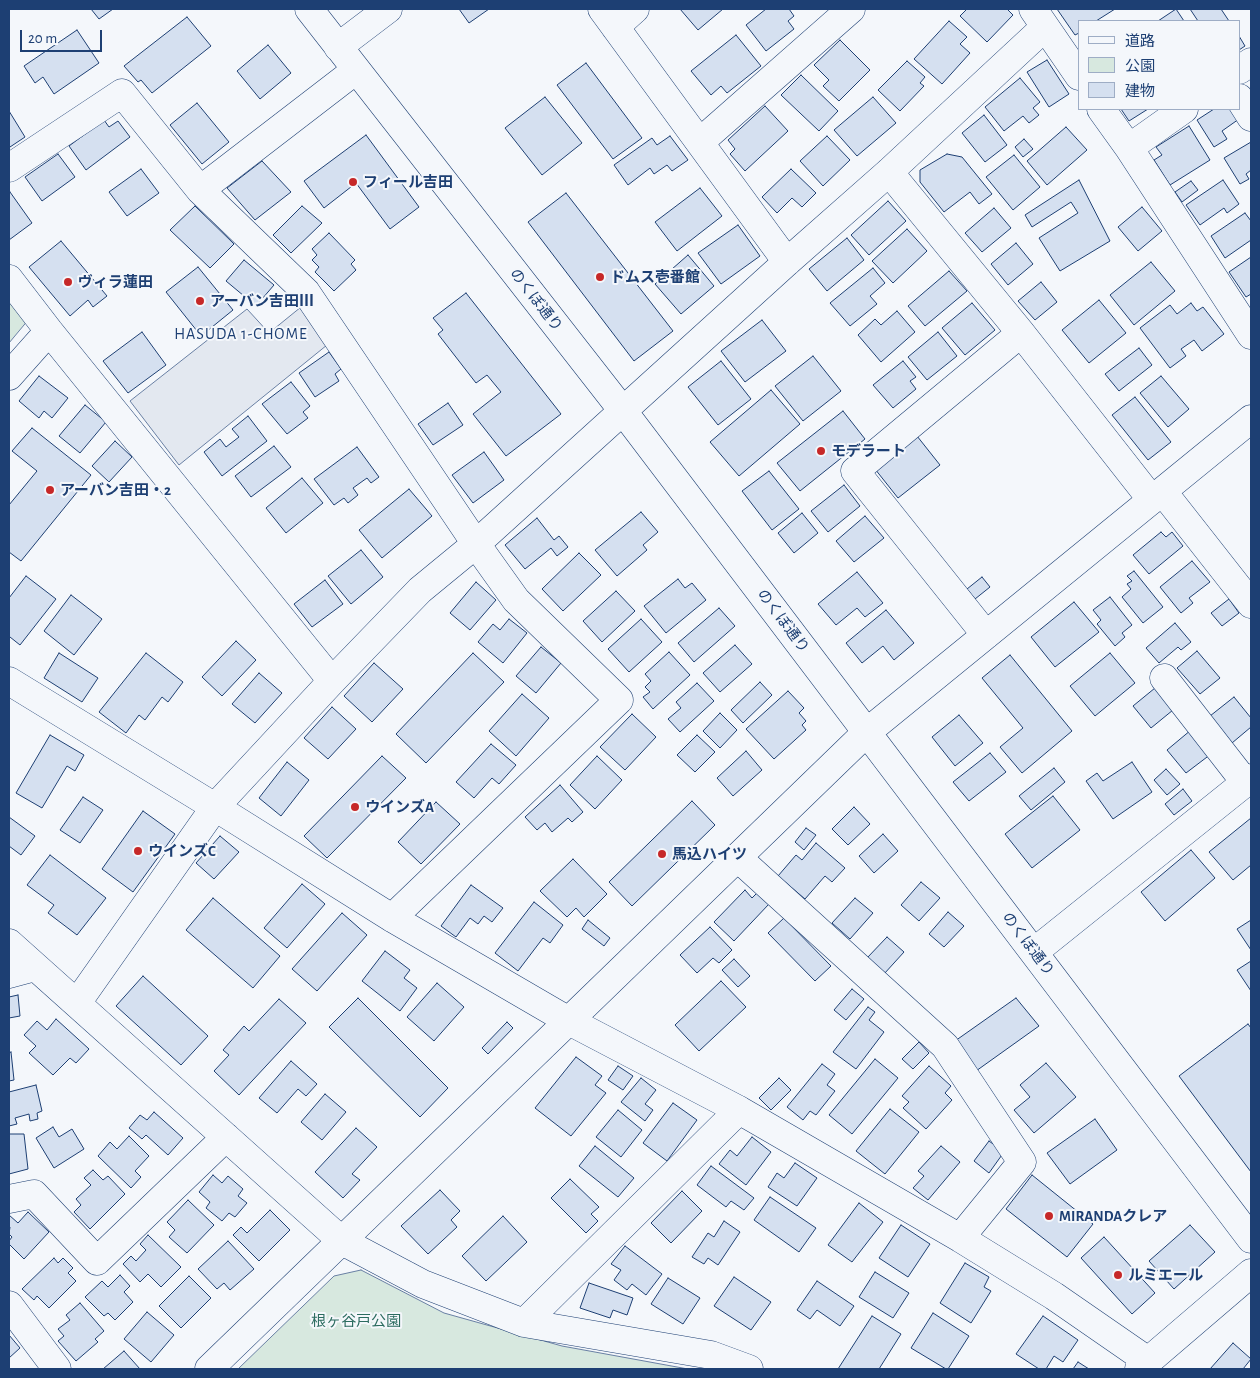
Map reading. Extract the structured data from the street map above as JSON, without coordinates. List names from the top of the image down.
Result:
{
  "streets": {
    "street": ["のくぼ通り"]
  },
  "districts": ["HASUDA 1-CHOME"],
  "parks": ["根ヶ谷戸公園"],
  "places": [
    "フィール吉田",
    "ドムス壱番館",
    "ヴィラ蓮田",
    "アーバン吉田Ⅲ",
    "モデラート",
    "アーバン吉田・2",
    "ウインズA",
    "ウインズC",
    "馬込ハイツ",
    "MIRANDAクレア",
    "ルミエール"
  ],
  "legend": ["道路", "公園", "建物"],
  "scale_bar": "20 m"
}
